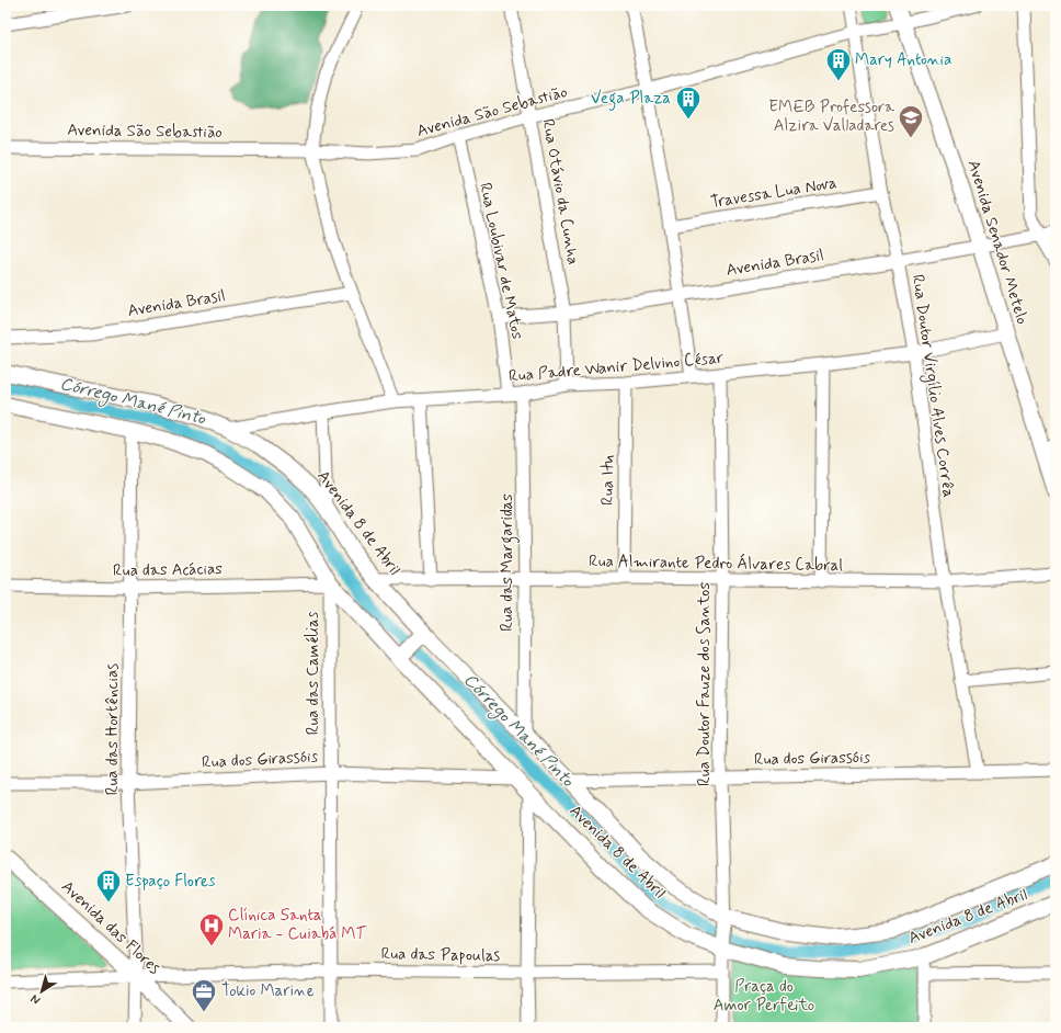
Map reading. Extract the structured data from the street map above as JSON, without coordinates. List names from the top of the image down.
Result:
{
  "streets": {
    "main road": ["Avenida Senador Metelo", "Avenida 8 de Abril", "Avenida das Flores"],
    "street": [
      "Avenida São Sebastião",
      "Rua Otávio da Cunha",
      "Travessa Lua Nova",
      "Rua Loubivar de Matos",
      "Avenida Brasil",
      "Rua Padre Wanir Delvino César",
      "Rua Doutor Virgílio Alves Corrêa",
      "Rua Itu",
      "Rua das Margaridas",
      "Rua Almirante Pedro Álvares Cabral",
      "Rua das Acácias",
      "Rua das Camélias",
      "Rua Doutor Fauze dos Santos",
      "Rua das Hortências",
      "Rua dos Girassóis",
      "Rua das Papoulas"
    ]
  },
  "crossings": [
    ["Avenida São Sebastião", "Rua Otávio da Cunha"],
    ["Avenida São Sebastião", "Avenida Senador Metelo"],
    ["Avenida São Sebastião", "Rua Loubivar de Matos"],
    ["Avenida São Sebastião", "Rua Doutor Virgílio Alves Corrêa"],
    ["Rua Otávio da Cunha", "Avenida Brasil"],
    ["Rua Otávio da Cunha", "Rua Padre Wanir Delvino César"],
    ["Travessa Lua Nova", "Rua Doutor Virgílio Alves Corrêa"],
    ["Avenida Senador Metelo", "Avenida Brasil"],
    ["Avenida Senador Metelo", "Rua Padre Wanir Delvino César"],
    ["Rua Loubivar de Matos", "Avenida Brasil"],
    ["Rua Loubivar de Matos", "Rua Padre Wanir Delvino César"],
    ["Avenida Brasil", "Rua Doutor Virgílio Alves Corrêa"],
    ["Rua Padre Wanir Delvino César", "Rua Doutor Virgílio Alves Corrêa"],
    ["Rua Padre Wanir Delvino César", "Rua Itu"],
    ["Rua Padre Wanir Delvino César", "Avenida 8 de Abril"],
    ["Rua Padre Wanir Delvino César", "Rua das Margaridas"],
    ["Rua Padre Wanir Delvino César", "Rua Doutor Fauze dos Santos"],
    ["Rua Doutor Virgílio Alves Corrêa", "Rua Almirante Pedro Álvares Cabral"],
    ["Rua Doutor Virgílio Alves Corrêa", "Rua dos Girassóis"],
    ["Rua Itu", "Rua Almirante Pedro Álvares Cabral"],
    ["Avenida 8 de Abril", "Rua das Margaridas"],
    ["Avenida 8 de Abril", "Rua Almirante Pedro Álvares Cabral"],
    ["Avenida 8 de Abril", "Rua das Acácias"],
    ["Avenida 8 de Abril", "Rua das Camélias"],
    ["Avenida 8 de Abril", "Rua Doutor Fauze dos Santos"],
    ["Avenida 8 de Abril", "Rua das Hortências"],
    ["Avenida 8 de Abril", "Rua dos Girassóis"],
    ["Rua das Margaridas", "Rua Almirante Pedro Álvares Cabral"],
    ["Rua Almirante Pedro Álvares Cabral", "Rua Doutor Fauze dos Santos"],
    ["Rua das Acácias", "Rua das Camélias"],
    ["Rua das Acácias", "Rua das Hortências"],
    ["Rua das Camélias", "Rua dos Girassóis"],
    ["Rua das Camélias", "Rua das Papoulas"],
    ["Rua Doutor Fauze dos Santos", "Rua dos Girassóis"],
    ["Rua das Hortências", "Rua dos Girassóis"],
    ["Rua das Hortências", "Avenida das Flores"],
    ["Rua das Hortências", "Rua das Papoulas"],
    ["Avenida das Flores", "Rua das Papoulas"]
  ],
  "water": ["Córrego Mané Pinto"],
  "parks": ["Praça do Amor Perfeito"],
  "places": {
    "building": ["Mary Antonia", "Vega Plaza", "Espaço Flores"],
    "school or university": ["EMEB Professora Alzira Valladares"],
    "hospital": ["Clínica Santa Maria - Cuiabá MT"],
    "office": ["Tokio Marine"]
  },
  "north": "bottom left"
}
